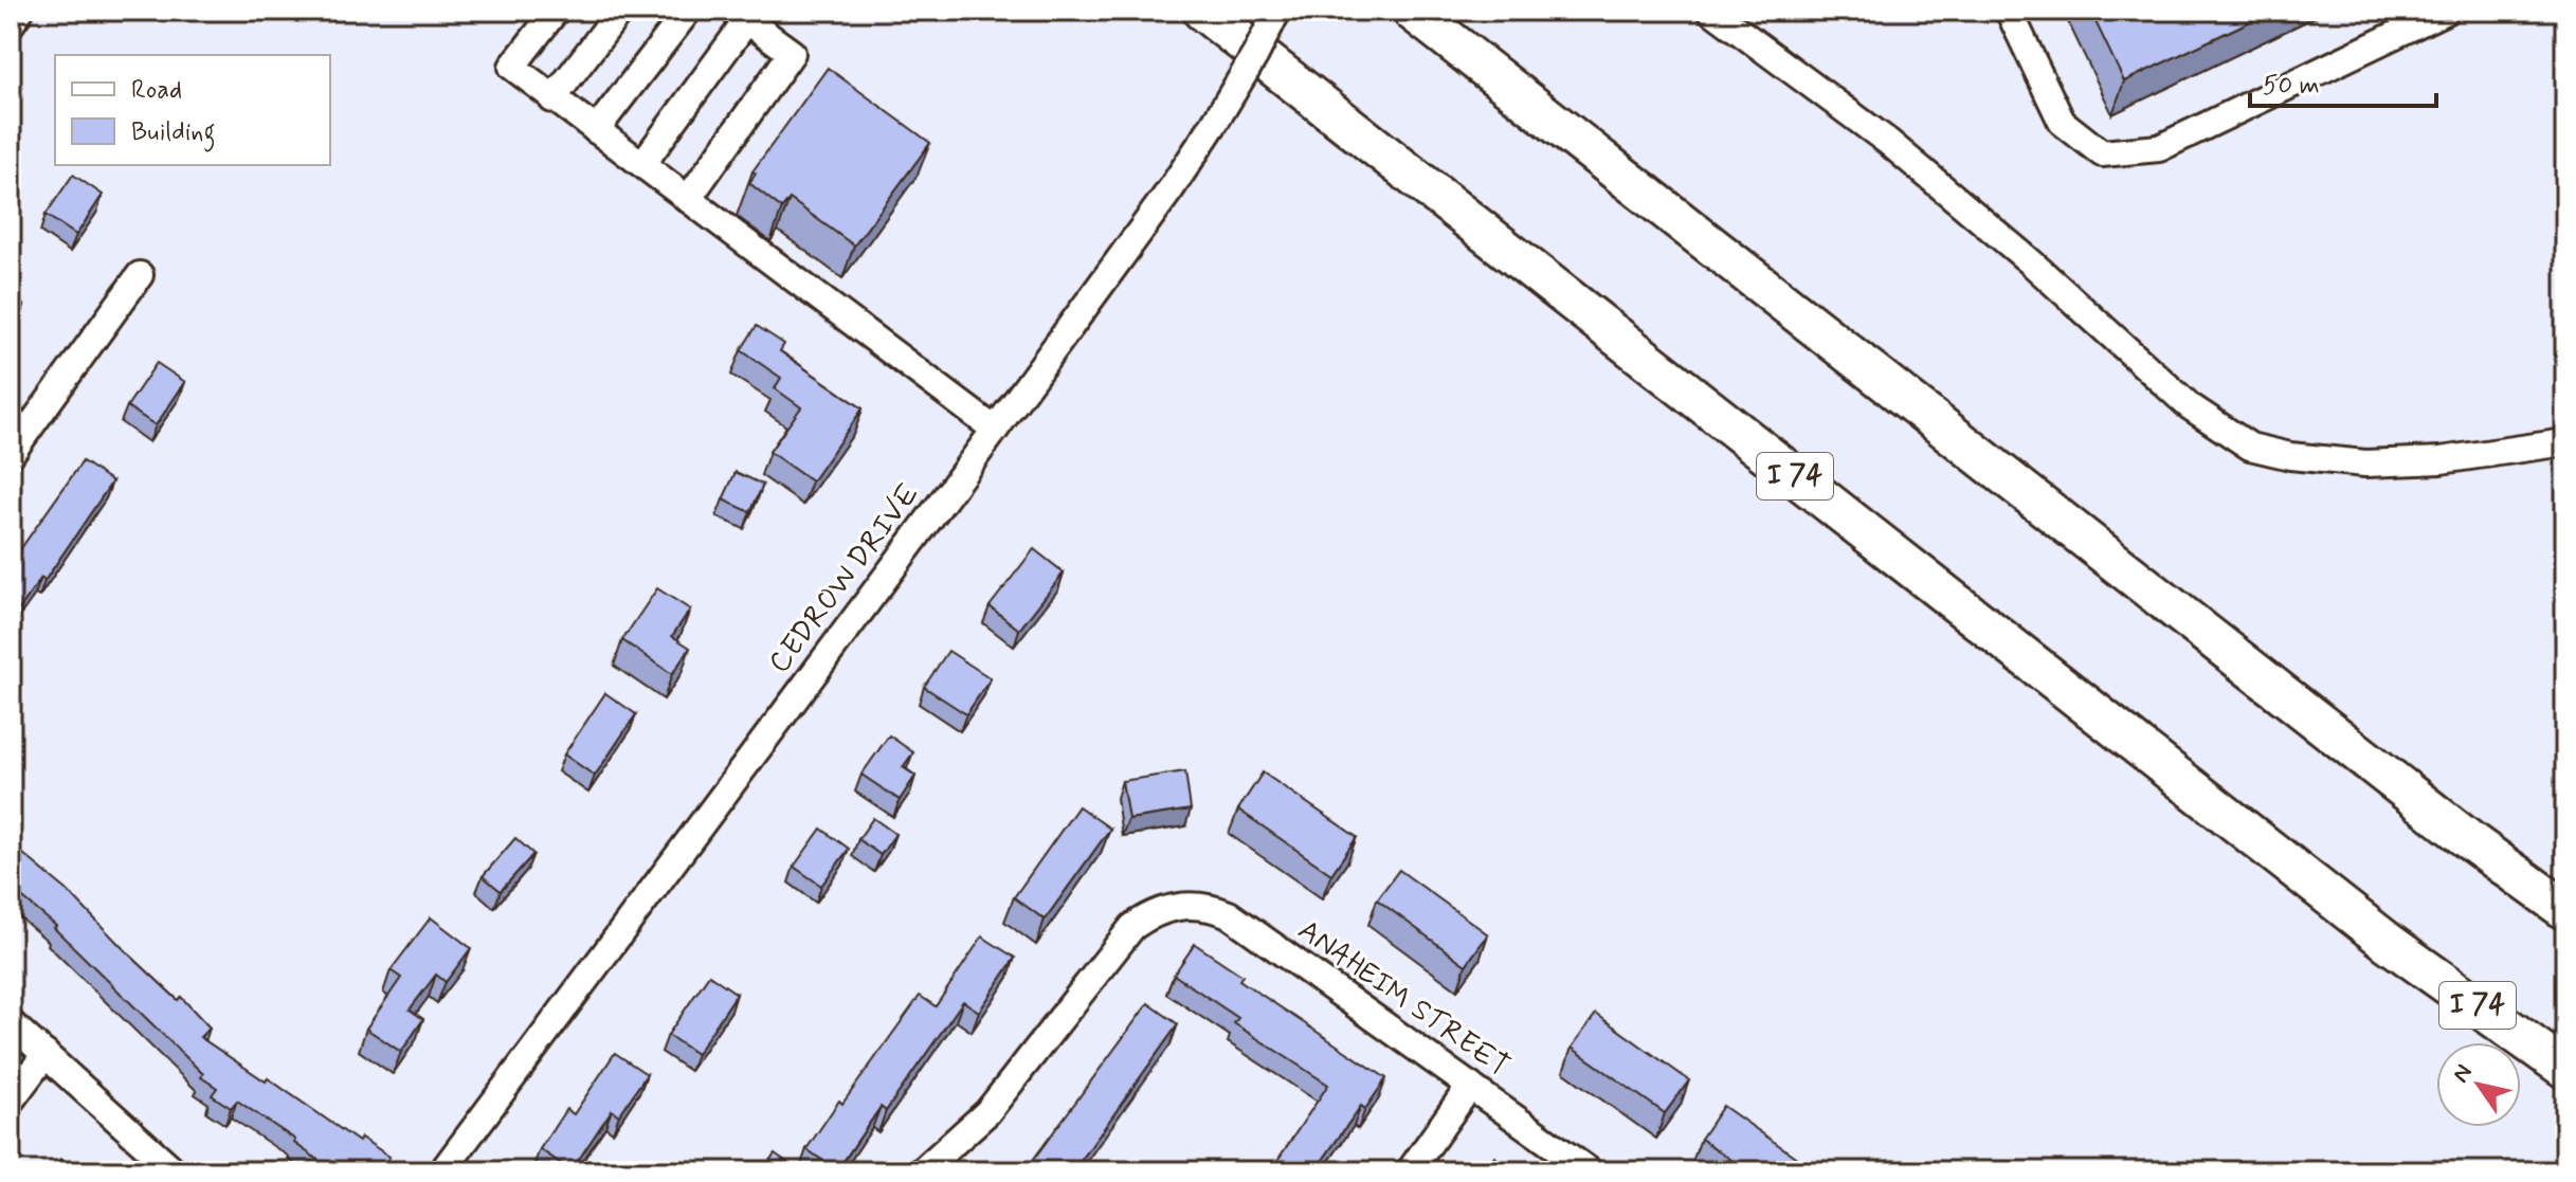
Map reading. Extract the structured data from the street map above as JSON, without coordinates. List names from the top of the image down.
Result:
{
  "streets": {
    "highway": ["I 74"],
    "street": ["CEDROW DRIVE", "ANAHEIM STREET"]
  },
  "legend": ["Road", "Building"],
  "scale_bar": "50 m",
  "north": "top left"
}
